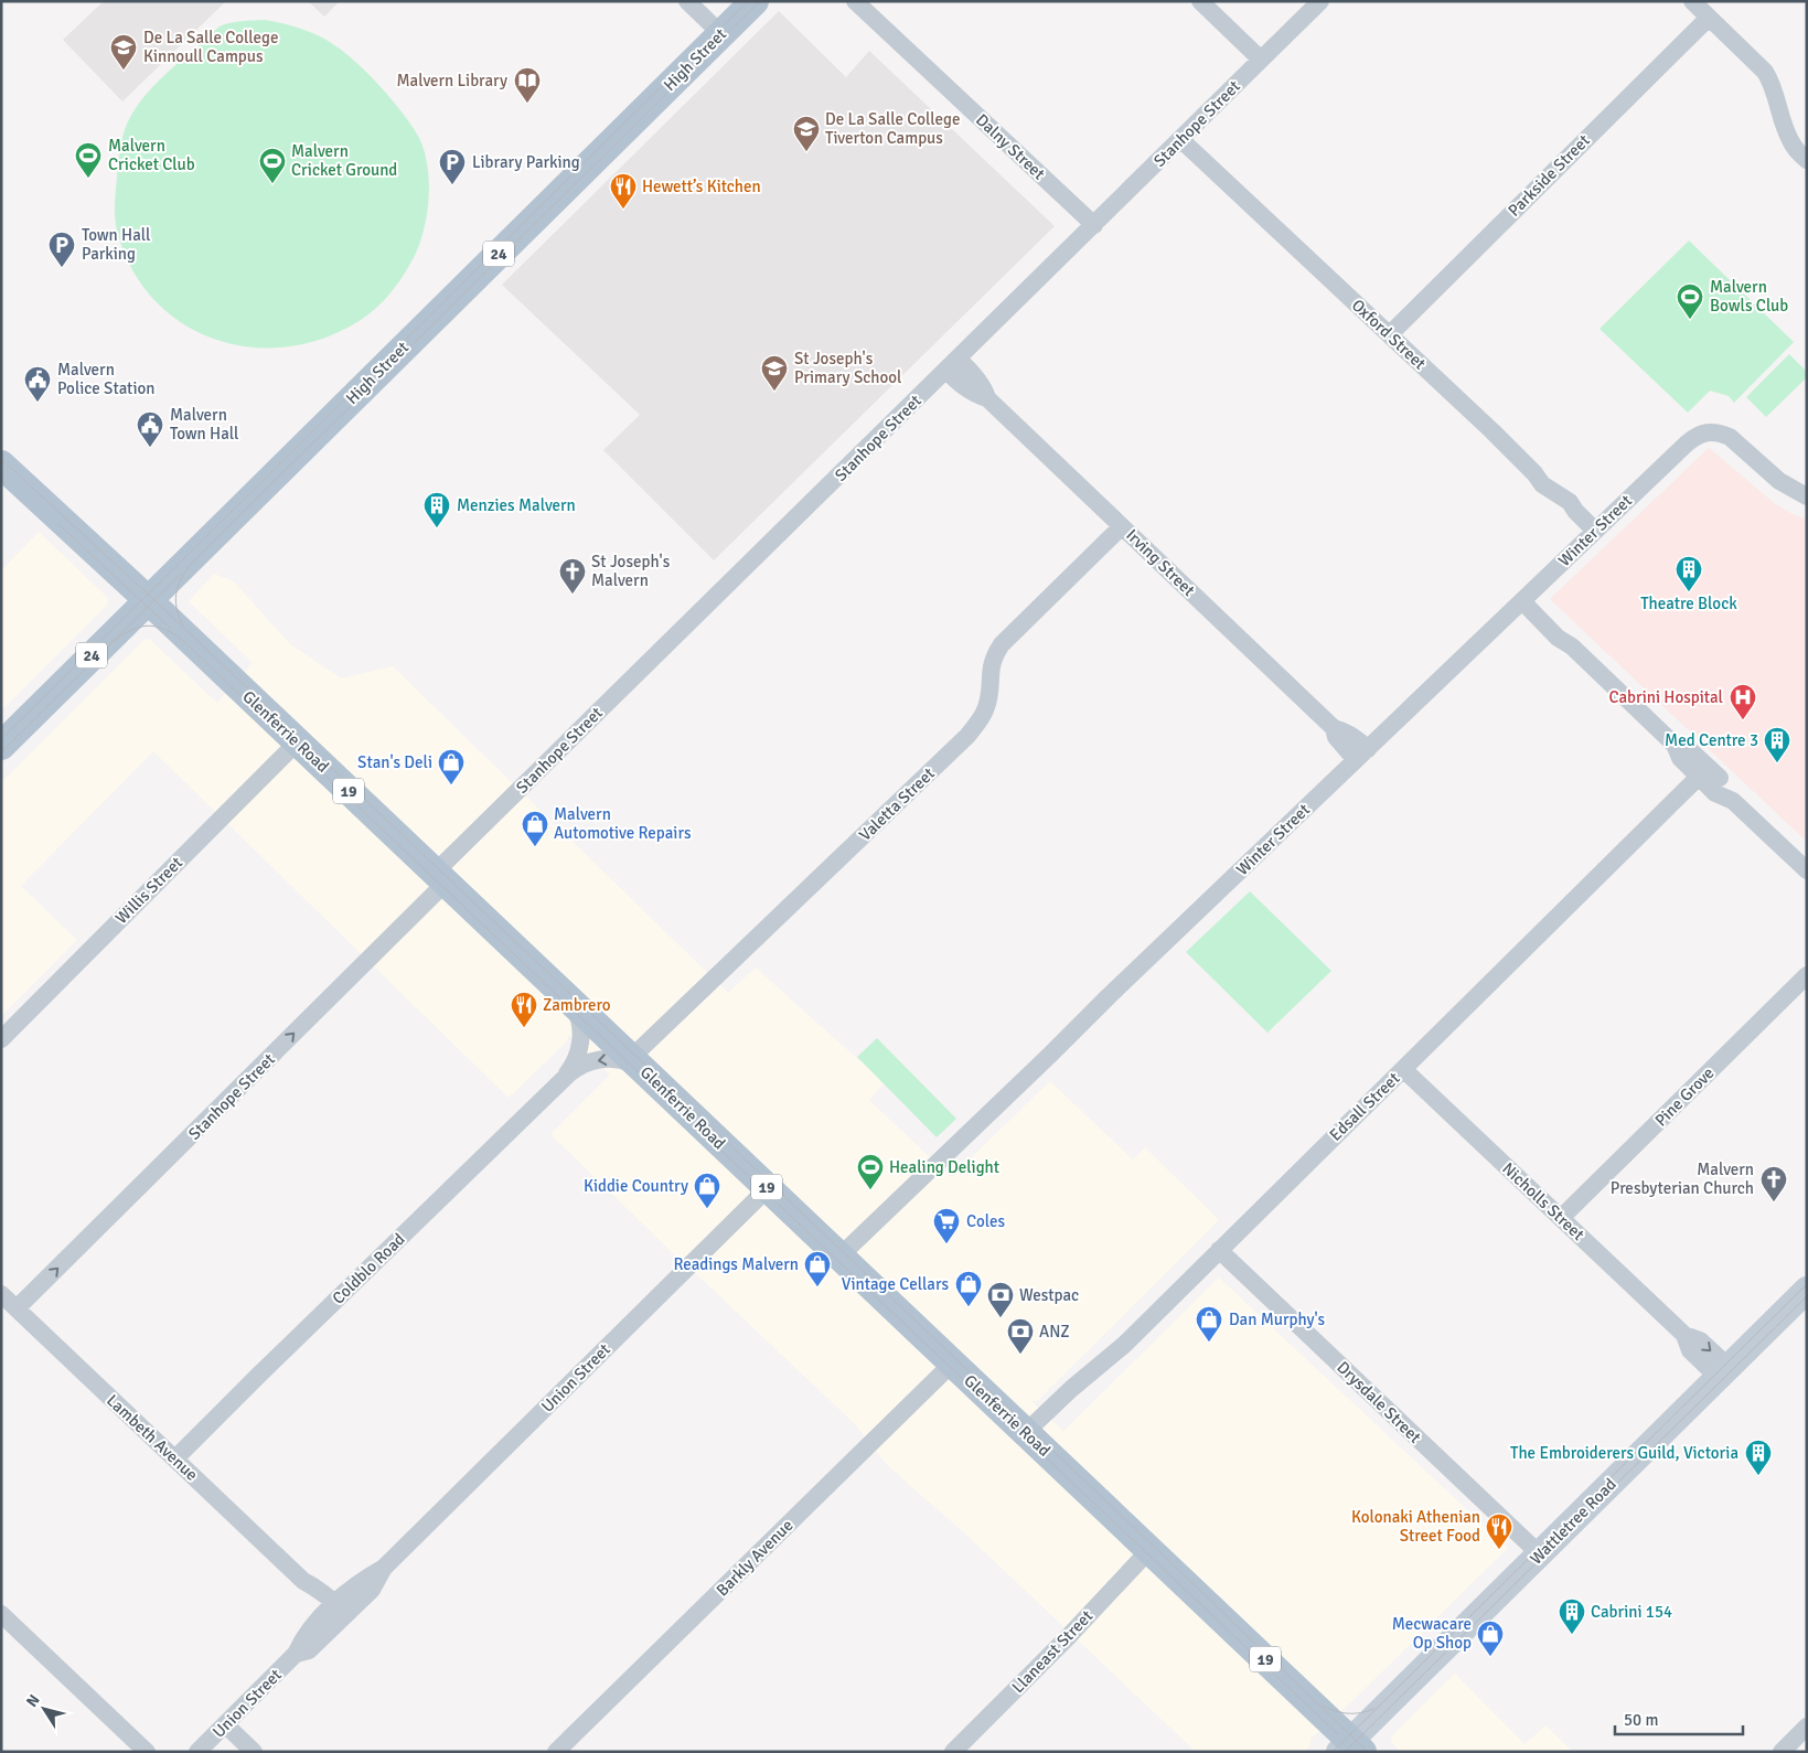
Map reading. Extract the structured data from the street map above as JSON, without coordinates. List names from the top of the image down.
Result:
{
  "streets": {
    "main road": [
      "High Street",
      "24",
      "Glenferrie Road",
      "19",
      "Wattletree Road"
    ],
    "street": [
      "Stanhope Street",
      "Dalny Street",
      "Parkside Street",
      "Oxford Street",
      "Winter Street",
      "Irving Street",
      "Valetta Street",
      "Willis Street",
      "Pine Grove",
      "Edsall Street",
      "Nicholls Street",
      "Coldblo Road",
      "Union Street",
      "Drysdale Street",
      "Lambeth Avenue",
      "Barkly Avenue",
      "Llaneast Street"
    ]
  },
  "crossings": [
    ["High Street", "Glenferrie Road"],
    ["Stanhope Street", "Dalny Street"],
    ["Stanhope Street", "Oxford Street"],
    ["Stanhope Street", "Irving Street"],
    ["Stanhope Street", "Glenferrie Road"],
    ["Stanhope Street", "Lambeth Avenue"],
    ["Parkside Street", "Oxford Street"],
    ["Oxford Street", "Winter Street"],
    ["Winter Street", "Irving Street"],
    ["Winter Street", "Glenferrie Road"],
    ["Irving Street", "Valetta Street"],
    ["Glenferrie Road", "Valetta Street"],
    ["Glenferrie Road", "Willis Street"],
    ["Glenferrie Road", "Edsall Street"],
    ["Glenferrie Road", "Coldblo Road"],
    ["Glenferrie Road", "Union Street"],
    ["Glenferrie Road", "Wattletree Road"],
    ["Glenferrie Road", "Barkly Avenue"],
    ["Glenferrie Road", "Llaneast Street"],
    ["Valetta Street", "Coldblo Road"],
    ["Pine Grove", "Nicholls Street"],
    ["Edsall Street", "Nicholls Street"],
    ["Edsall Street", "Drysdale Street"],
    ["Nicholls Street", "Wattletree Road"],
    ["Coldblo Road", "Lambeth Avenue"],
    ["Union Street", "Lambeth Avenue"],
    ["Drysdale Street", "Wattletree Road"]
  ],
  "places": {
    "school or university": ["De La Salle College Kinnoull Campus", "De La Salle College Tiverton Campus", "St Joseph's Primary School"],
    "library": ["Malvern Library"],
    "sports": [
      "Malvern Cricket Club",
      "Malvern Cricket Ground",
      "Malvern Bowls Club",
      "Healing Delight"
    ],
    "parking": ["Library Parking", "Town Hall Parking"],
    "restaurant": ["Hewett’s Kitchen", "Zambrero", "Kolonaki Athenian Street Food"],
    "public building": ["Malvern Police Station", "Malvern Town Hall"],
    "building": [
      "Menzies Malvern",
      "Theatre Block",
      "Med Centre 3",
      "The Embroiderers Guild, Victoria",
      "Cabrini 154"
    ],
    "church": ["St Joseph's Malvern", "Malvern Presbyterian Church"],
    "hospital": ["Cabrini Hospital"],
    "shop": [
      "Stan's Deli",
      "Malvern Automotive Repairs",
      "Kiddie Country",
      "Readings Malvern",
      "Vintage Cellars",
      "Dan Murphy's",
      "Mecwacare Op Shop"
    ],
    "supermarket": ["Coles"],
    "bank": ["Westpac", "ANZ"]
  },
  "scale_bar": "50 m",
  "north": "top left"
}
